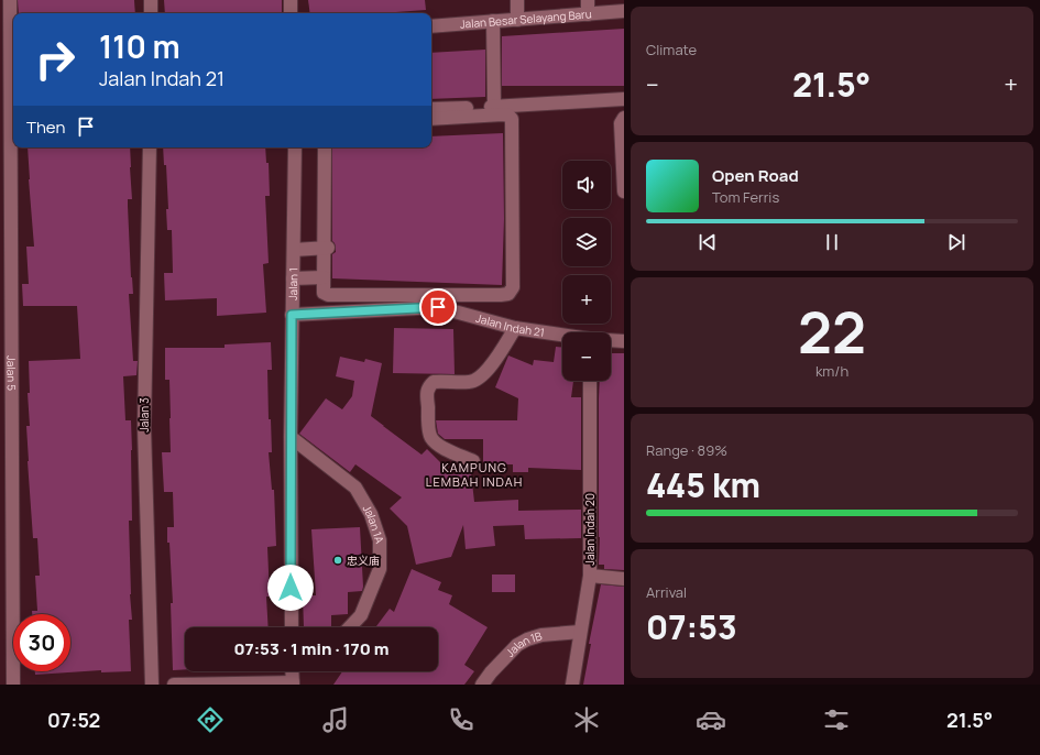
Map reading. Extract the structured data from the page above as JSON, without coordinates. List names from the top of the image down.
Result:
{
  "streets": {
    "street": [
      "Jalan Besar Selayang Baru",
      "Jalan 1",
      "Jalan Indah 21",
      "Jalan 5",
      "Jalan 3",
      "Jalan 1A",
      "Jalan Indah 20",
      "Jalan 1B"
    ]
  },
  "crossings": [
    ["Jalan 1", "Jalan Indah 21"],
    ["Jalan 1", "Jalan 1A"],
    ["Jalan Indah 20", "Jalan 1B"]
  ],
  "districts": ["KAMPUNG LEMBAH INDAH"],
  "places": ["忠义庙"],
  "page": {
    "tile": [
      "Climate",
      ["22", "km/h"],
      ["Range · 89%", "445 km"],
      ["Arrival", "07:53"]
    ],
    "turn": ["110 m", "Jalan Indah 21"],
    "heat": ["−", "21.5°", "+"],
    "then": "Then",
    "song": ["Open Road", "Tom Ferris"],
    "map_buttons": ["+", "−"],
    "limit": "30",
    "trip": "07:53 · 1 min · 170 m",
    "tabs": ["07:52", "21.5°"]
  }
}
